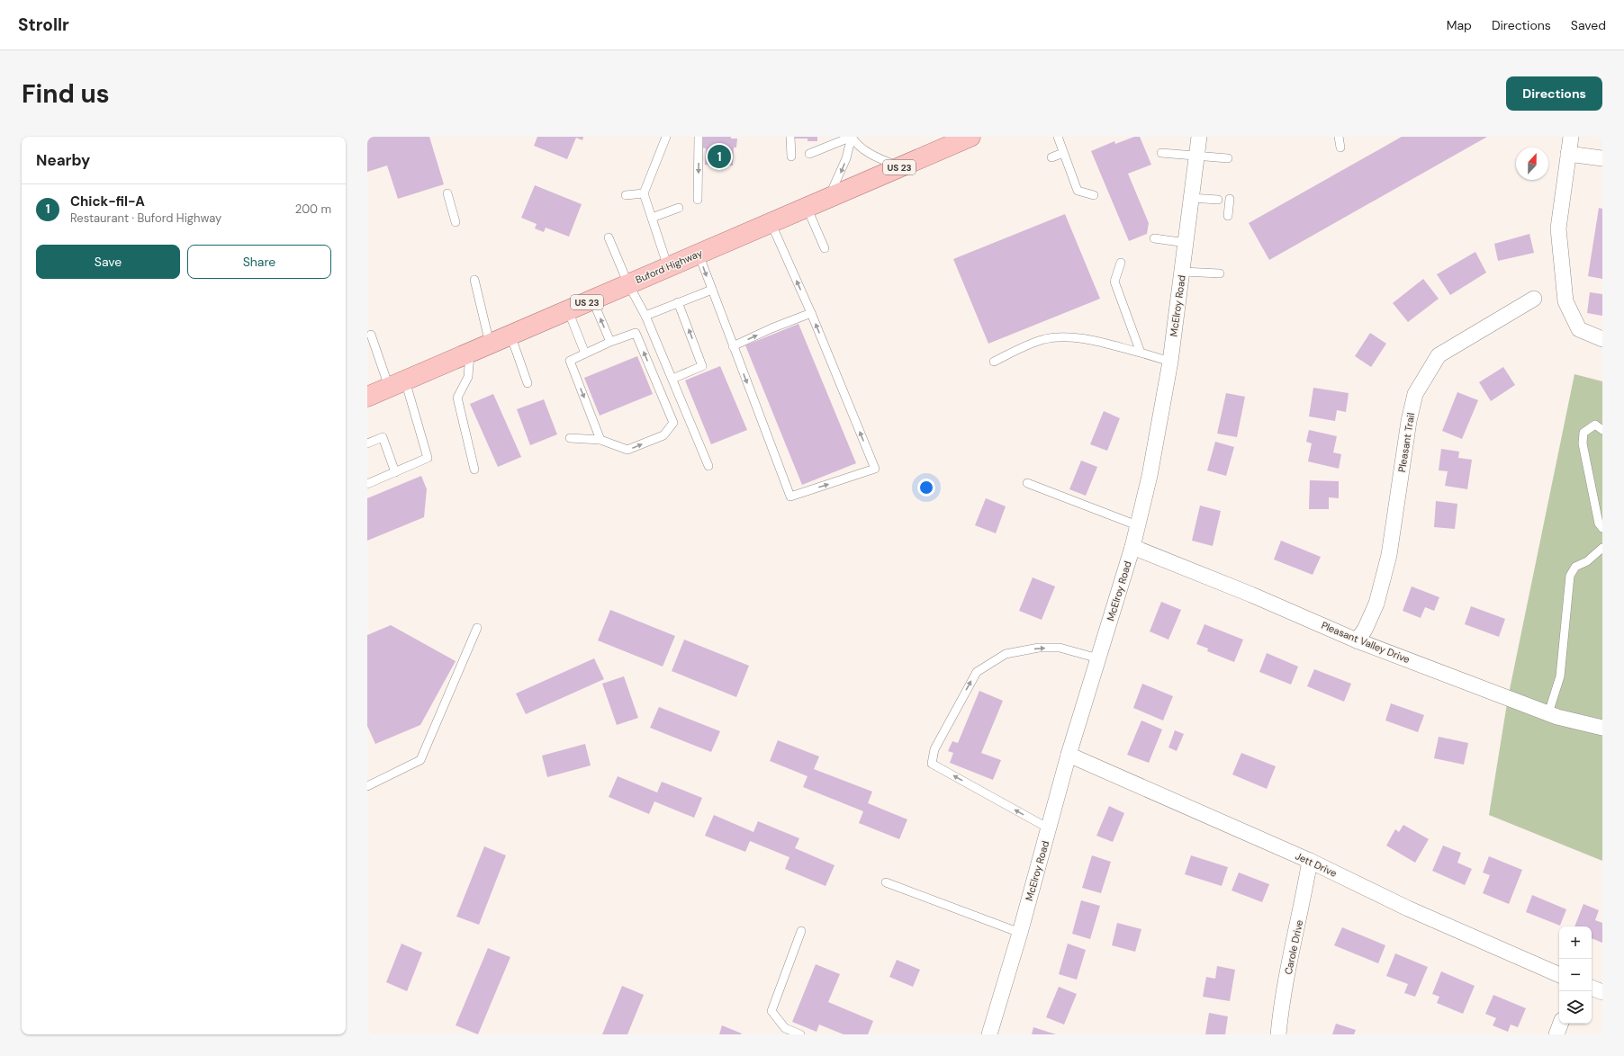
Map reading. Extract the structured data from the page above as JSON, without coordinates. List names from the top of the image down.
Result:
{
  "streets": {
    "main road": ["US 23", "Buford Highway"],
    "street": [
      "McElroy Road",
      "Pleasant Trail",
      "Pleasant Valley Drive",
      "Jett Drive",
      "Carole Drive"
    ]
  },
  "crossings": [
    ["McElroy Road", "Pleasant Valley Drive"],
    ["McElroy Road", "Jett Drive"],
    ["Pleasant Trail", "Pleasant Valley Drive"],
    ["Jett Drive", "Carole Drive"]
  ],
  "north": "top",
  "page": {
    "header": "Strollr",
    "nav": ["Map", "Directions", "Saved"],
    "buttons": [
      "Directions",
      ["Save", "Share"]
    ],
    "title": "Find us",
    "heading": "Nearby",
    "pins": "1",
    "list": [
      {
        "mark": "1",
        "name": "Chick-fil-A",
        "note": "Restaurant · Buford Highway",
        "value": "200 m"
      }
    ],
    "map_buttons": ["+", "−"]
  }
}
